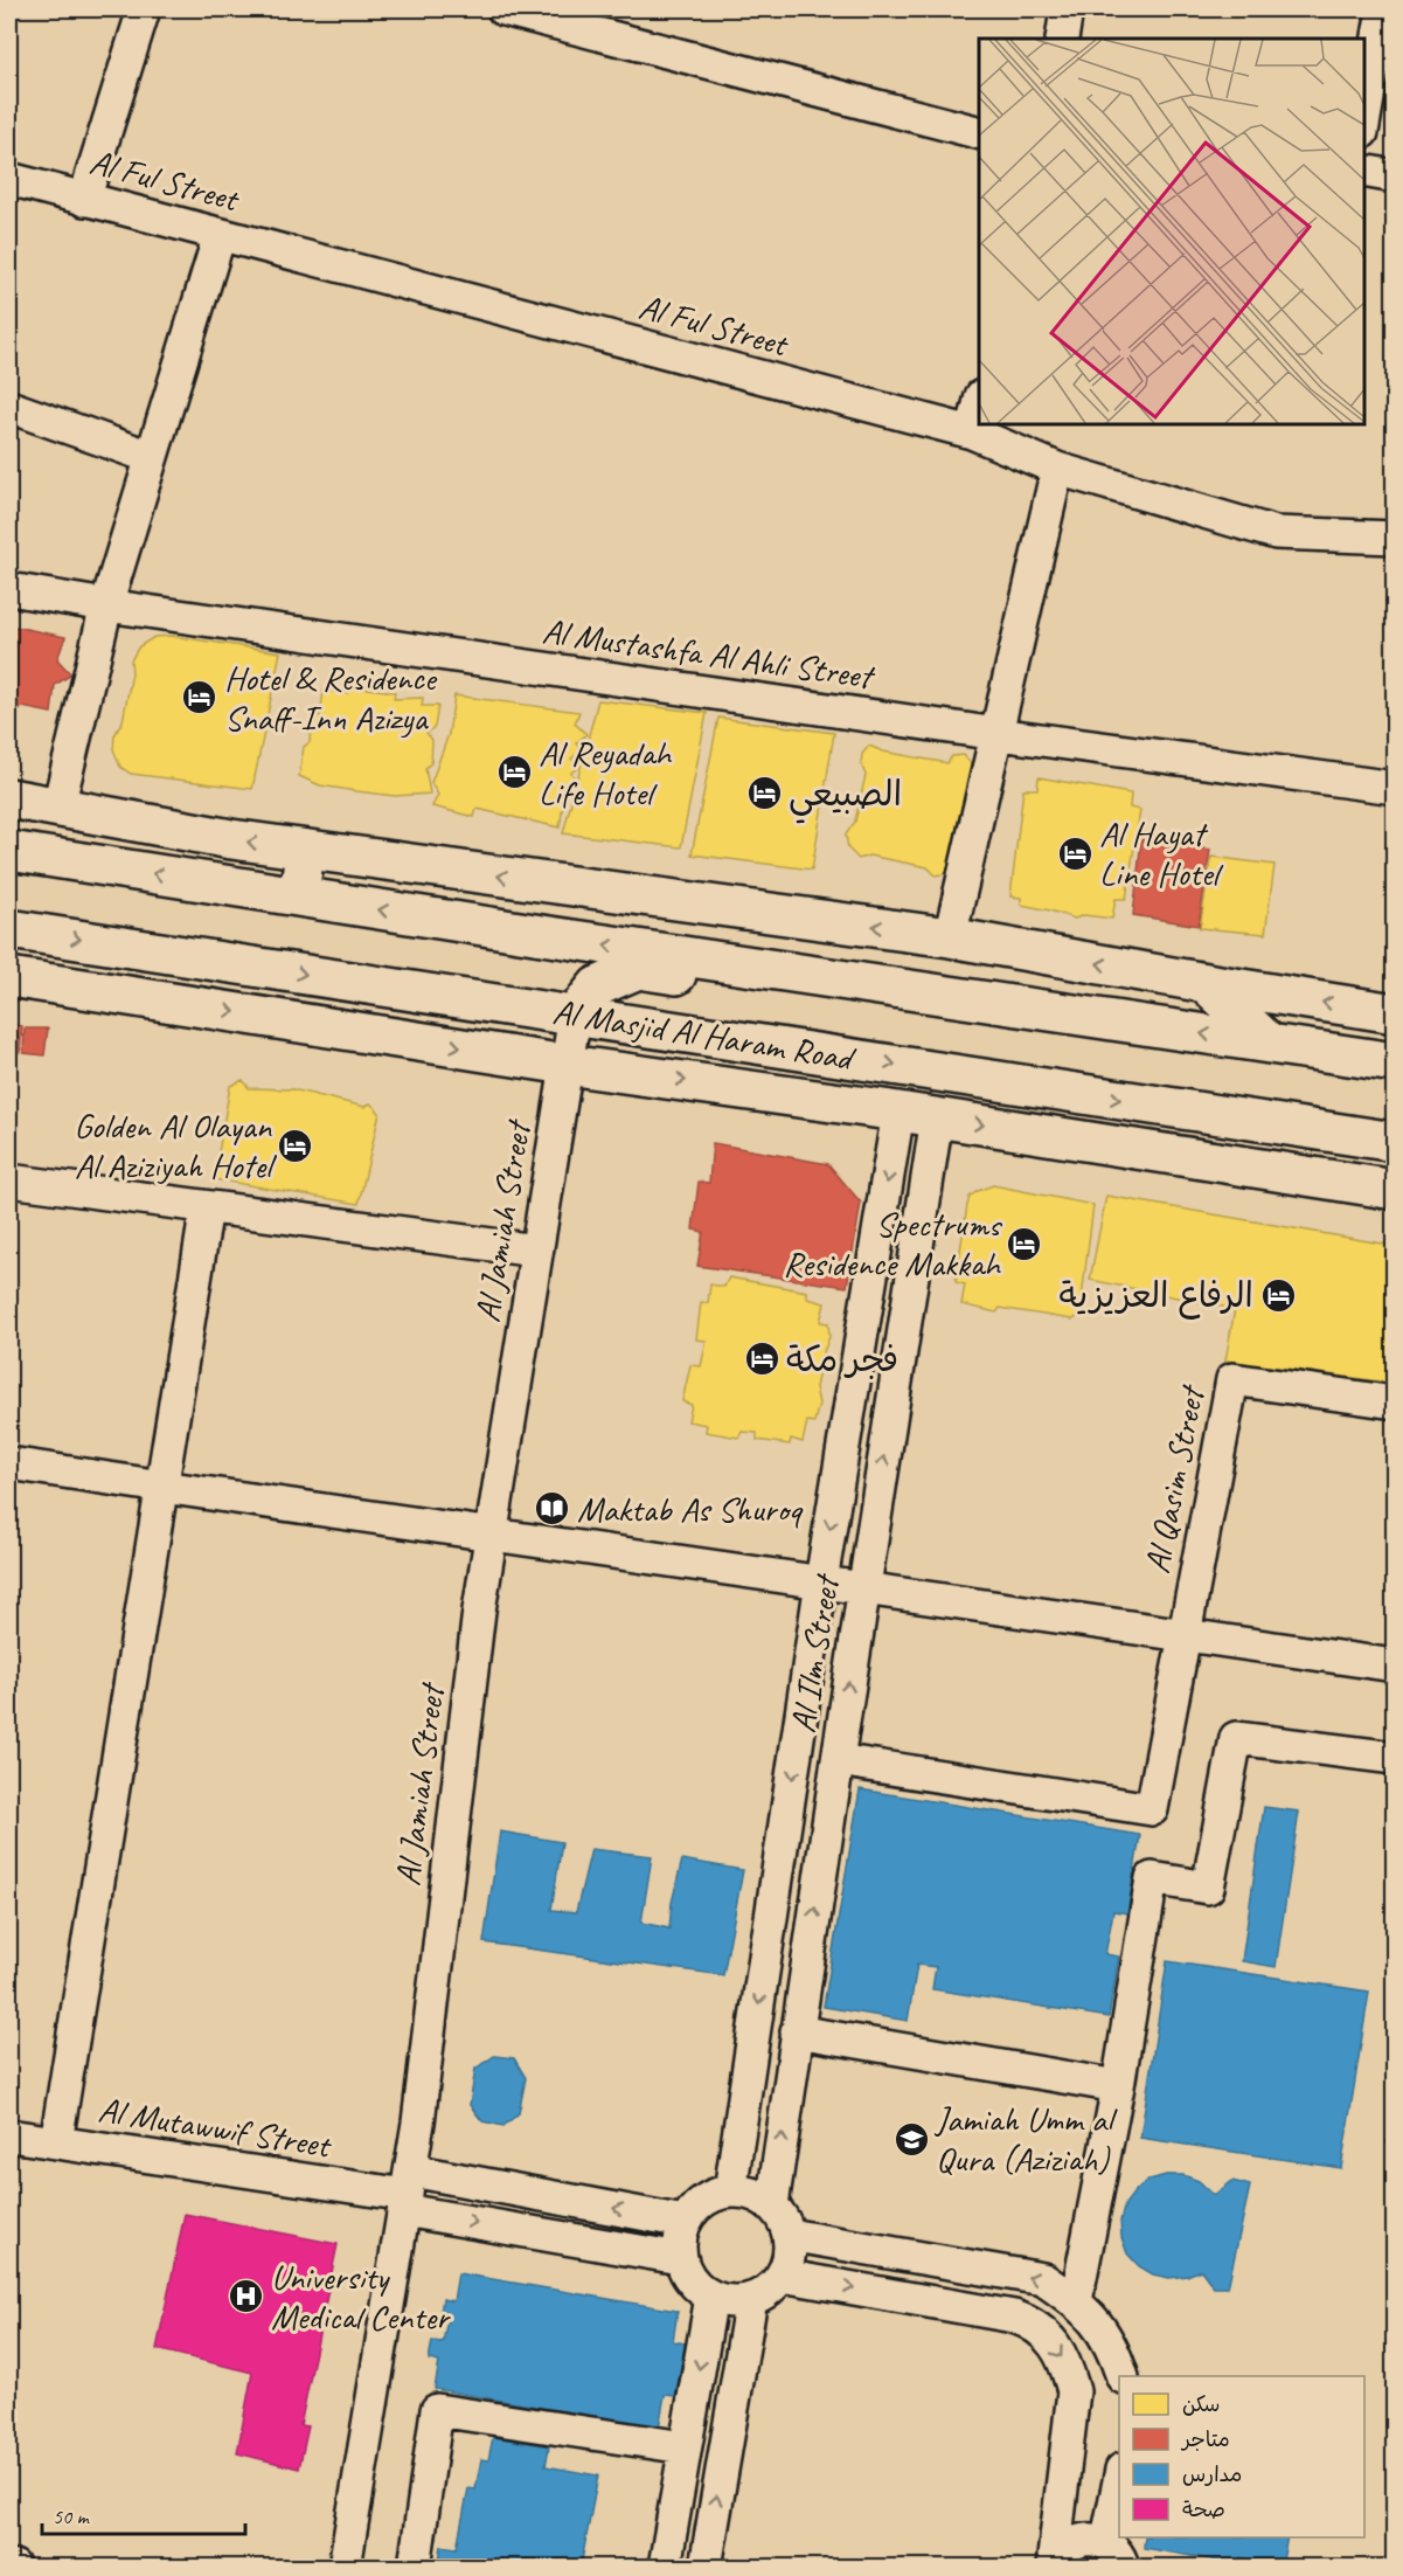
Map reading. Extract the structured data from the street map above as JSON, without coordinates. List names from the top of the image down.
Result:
{
  "streets": {
    "main road": ["Al Masjid Al Haram Road"],
    "street": [
      "Al Ful Street",
      "Al Mustashfa Al Ahli Street",
      "Al Jamiah Street",
      "Al Qasim Street",
      "Al Ilm Street",
      "Al Mutawwif Street"
    ]
  },
  "crossings": [
    ["Al Masjid Al Haram Road", "Al Jamiah Street"],
    ["Al Jamiah Street", "Al Mutawwif Street"]
  ],
  "places": {
    "hotel": [
      "Hotel & Residence Snaff-Inn Azizya",
      "Al Reyadah Life Hotel",
      "الصبيعي",
      "Al Hayat Line Hotel",
      "Golden Al Olayan Al Aziziyah Hotel",
      "Spectrums Residence Makkah",
      "الرفاع العزيزية",
      "فجر مكة"
    ],
    "library": ["Maktab As Shuroq"],
    "school or university": ["Jamiah Umm al Qura (Aziziah)"],
    "hospital": ["University Medical Center"]
  },
  "legend": [
    "سكن",
    "متاجر",
    "مدارس",
    "صحة"
  ],
  "scale_bar": "50 m"
}
